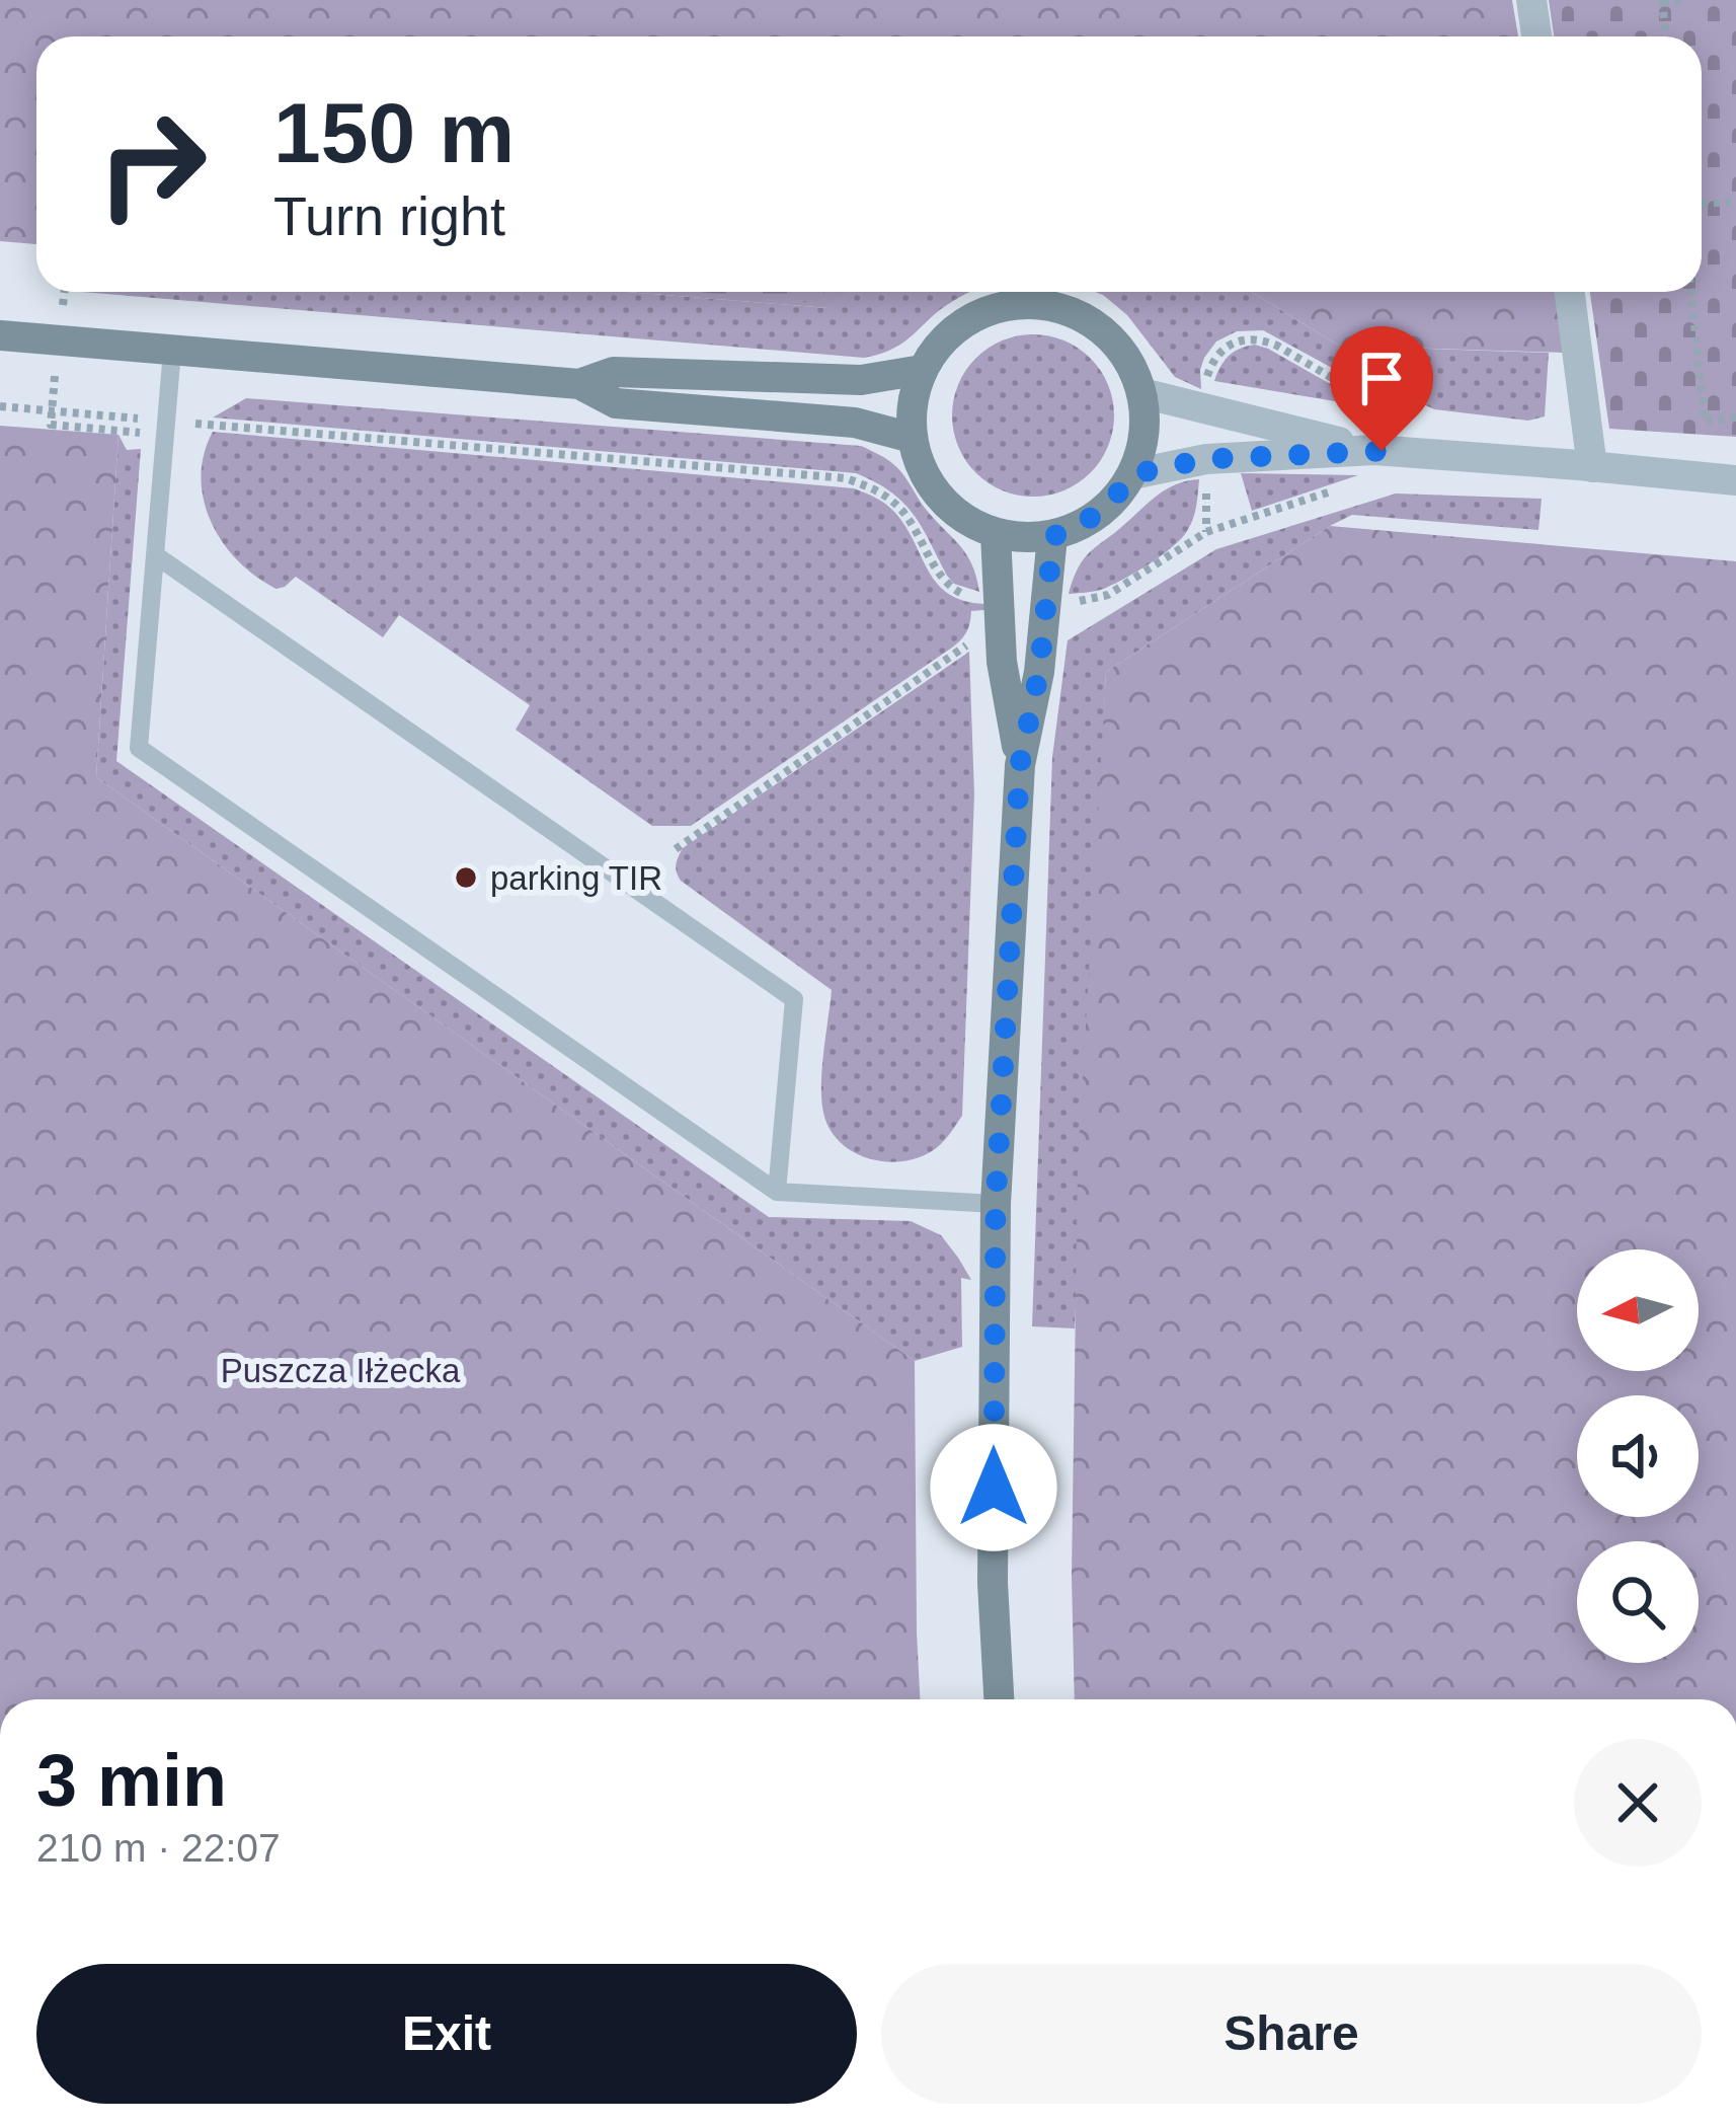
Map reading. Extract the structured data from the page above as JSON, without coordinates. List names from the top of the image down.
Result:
{
  "parks": ["Puszcza Iłżecka"],
  "places": ["parking TIR"],
  "north": "left",
  "page": {
    "turn": ["150 m", "Turn right"],
    "heading": ["3 min", "210 m · 22:07"],
    "buttons": ["Exit", "Share"]
  }
}
